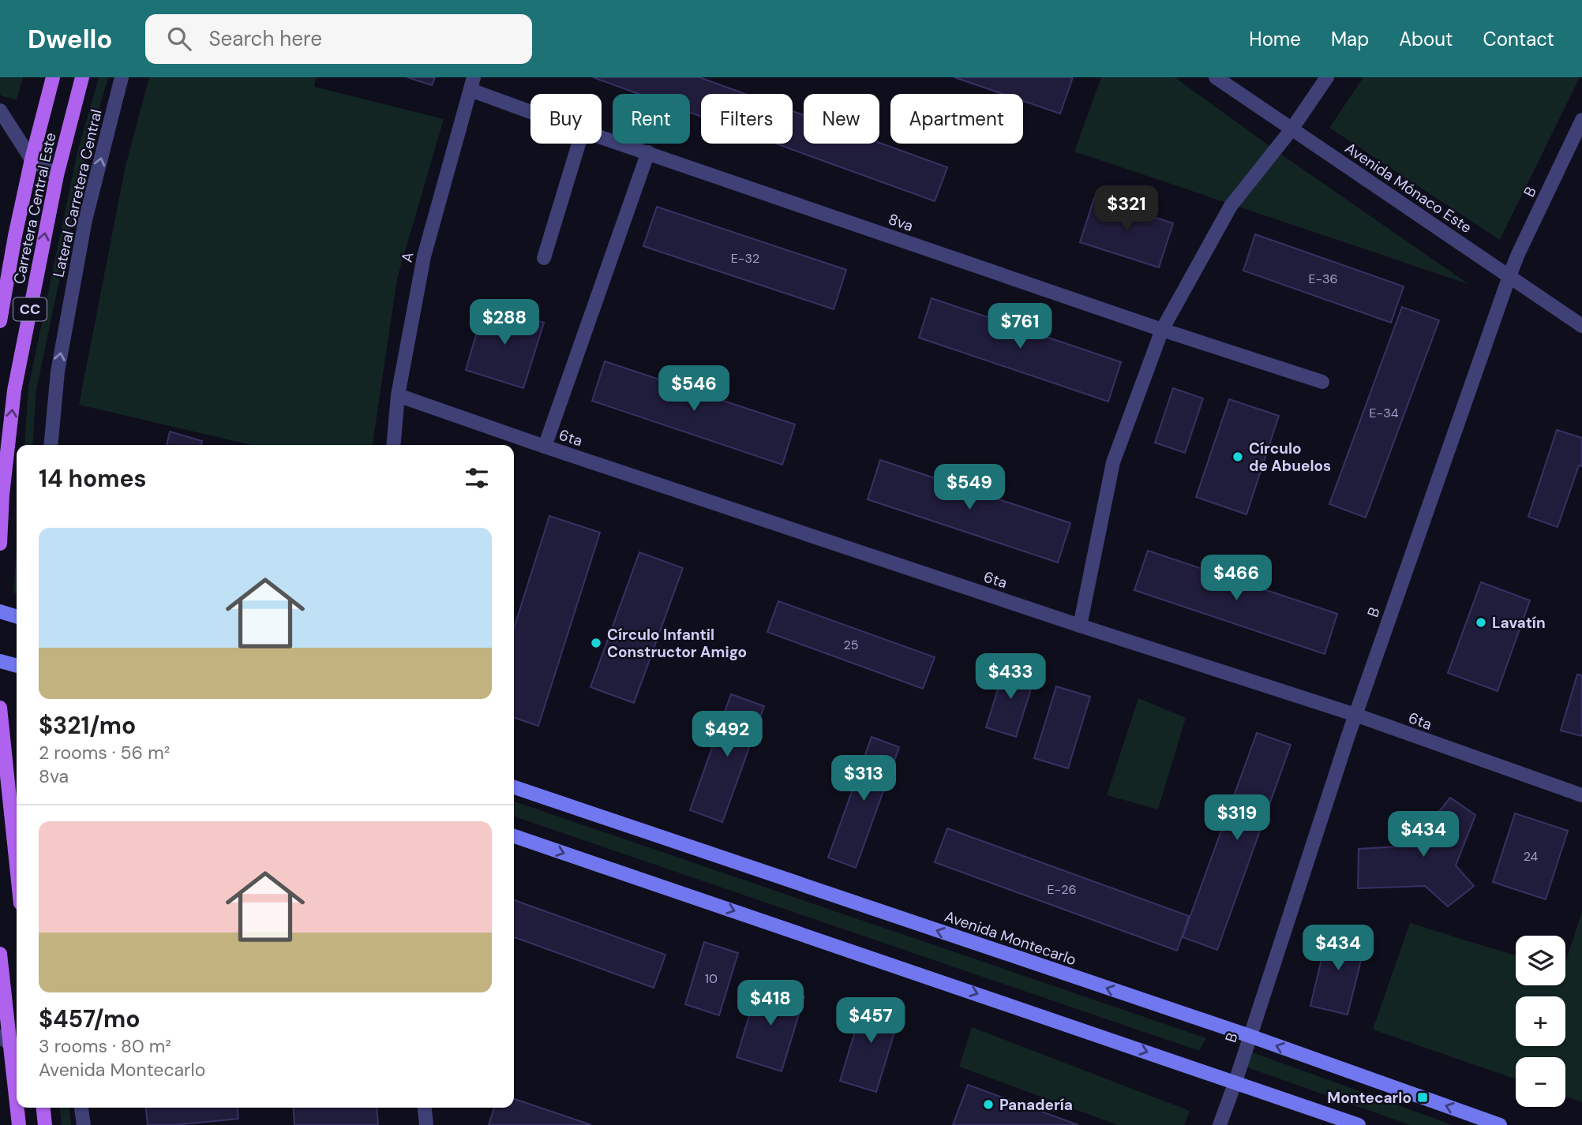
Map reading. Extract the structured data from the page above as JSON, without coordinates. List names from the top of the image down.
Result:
{
  "streets": {
    "main road": ["Carretera Central Este", "CC", "Avenida Montecarlo"],
    "street": [
      "Avenida Mónaco Este",
      "B",
      "Lateral Carretera Central",
      "8va",
      "A",
      "6ta"
    ]
  },
  "crossings": [
    ["Avenida Mónaco Este", "B"],
    ["B", "6ta"],
    ["B", "Avenida Montecarlo"],
    ["8va", "A"],
    ["A", "6ta"]
  ],
  "one_way": ["Lateral Carretera Central"],
  "places": {
    "other": [
      "Círculo de Abuelos",
      "Lavatín",
      "Círculo Infantil Constructor Amigo",
      "Panadería"
    ],
    "transit": ["Montecarlo"]
  },
  "house_numbers": [
    "E-32",
    "E-36",
    "E-34",
    "25",
    "24",
    "E-26",
    "10"
  ],
  "page": {
    "header": "Dwello",
    "search": "Search here",
    "nav": [
      "Home",
      "Map",
      "About",
      "Contact"
    ],
    "chip": [
      "Buy",
      "Rent",
      "Filters",
      "New",
      "Apartment"
    ],
    "price": [
      "$321",
      "$288",
      "$761",
      "$546",
      "$549",
      "$466",
      "$433",
      "$492",
      "$313",
      "$319",
      "$434",
      "$434",
      "$418",
      "$457"
    ],
    "heading": "14 homes",
    "list": [
      {
        "name": "$321/mo",
        "note": "2 rooms · 56 m² · 8va"
      },
      {
        "name": "$457/mo",
        "note": "3 rooms · 80 m² · Avenida Montecarlo"
      }
    ],
    "map_buttons": ["+", "−"]
  }
}
